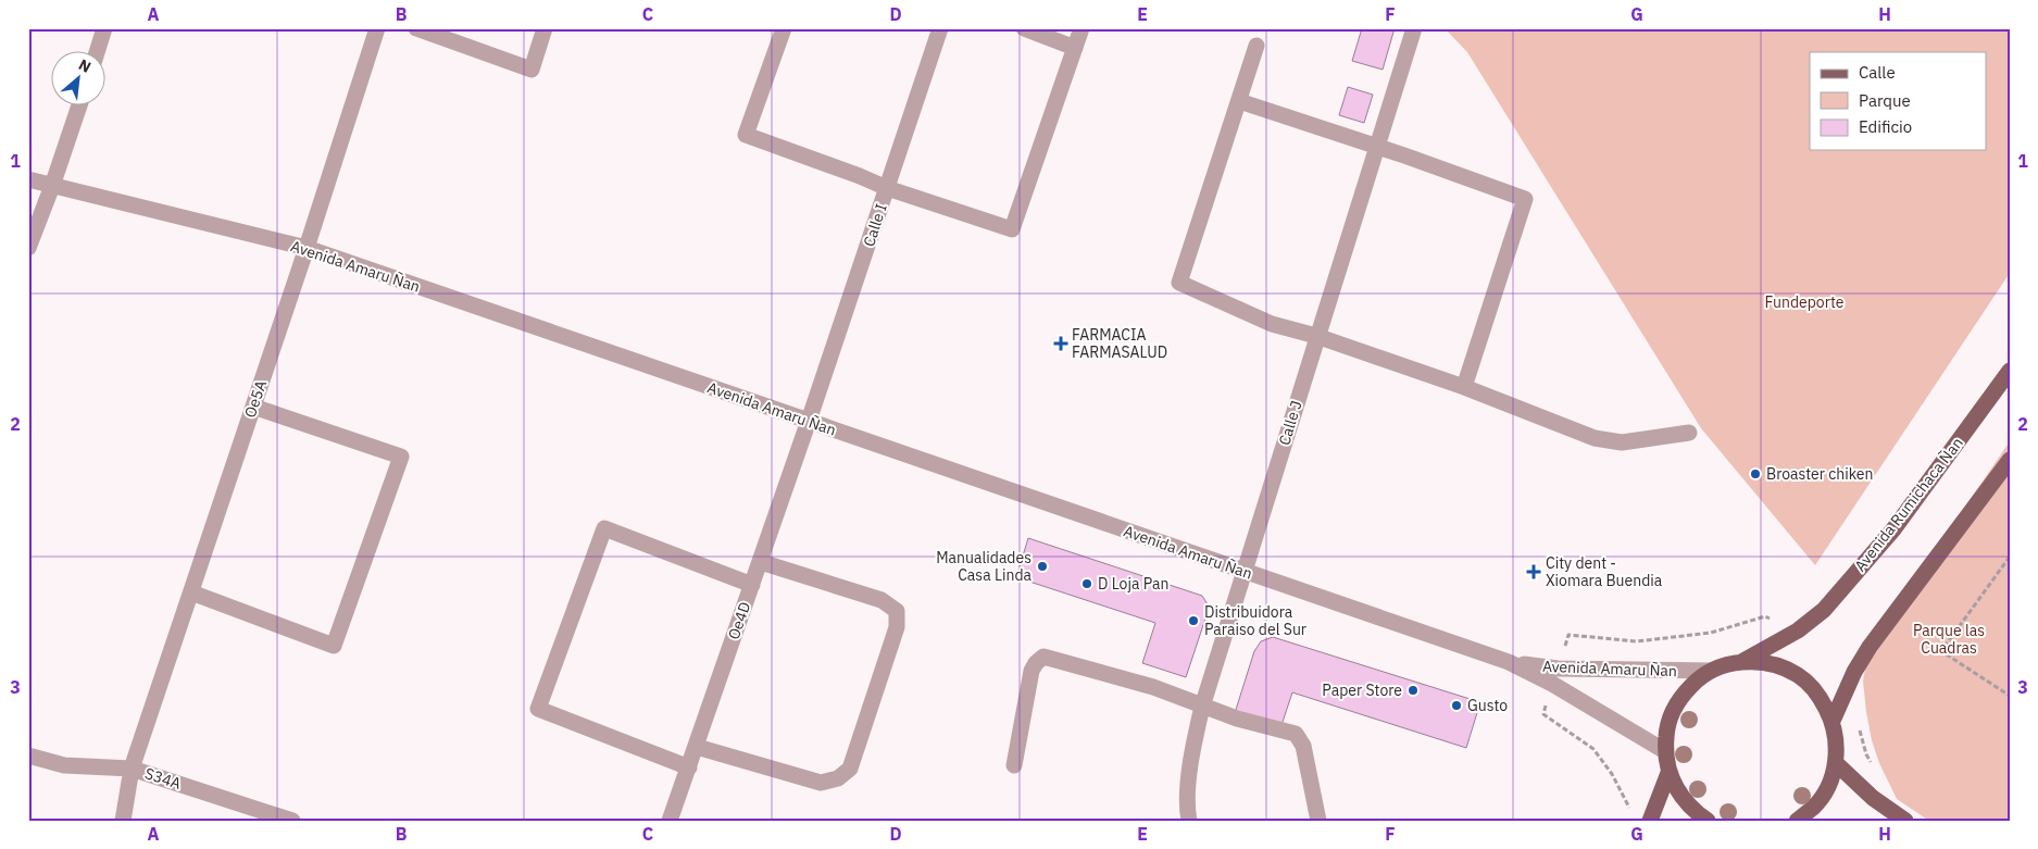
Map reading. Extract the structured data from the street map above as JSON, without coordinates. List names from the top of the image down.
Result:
{
  "streets": {
    "main road": ["Avenida Rumichaca Ñan"],
    "street": [
      "Calle I",
      "Avenida Amaru Ñan",
      "Oe5A",
      "Calle J",
      "Oe4D",
      "S34A"
    ]
  },
  "crossings": [
    ["Calle I", "Avenida Amaru Ñan"],
    ["Calle I", "Oe4D"],
    ["Avenida Amaru Ñan", "Oe5A"],
    ["Avenida Amaru Ñan", "Calle J"],
    ["Avenida Amaru Ñan", "Oe4D"],
    ["Oe5A", "S34A"]
  ],
  "parks": ["Fundeporte", "Parque las Cuadras"],
  "places": {
    "health": ["FARMACIA FARMASALUD", "City dent - Xiomara Buendia"],
    "other": [
      "Broaster chiken",
      "Manualidades Casa Linda",
      "D Loja Pan",
      "Distribuidora Paraiso del Sur",
      "Paper Store",
      "Gusto"
    ]
  },
  "legend": ["Calle", "Parque", "Edificio"],
  "north": "top right",
  "grid": {
    "columns": [
      "A",
      "B",
      "C",
      "D",
      "E",
      "F",
      "G",
      "H"
    ],
    "rows": ["1", "2", "3"]
  }
}
